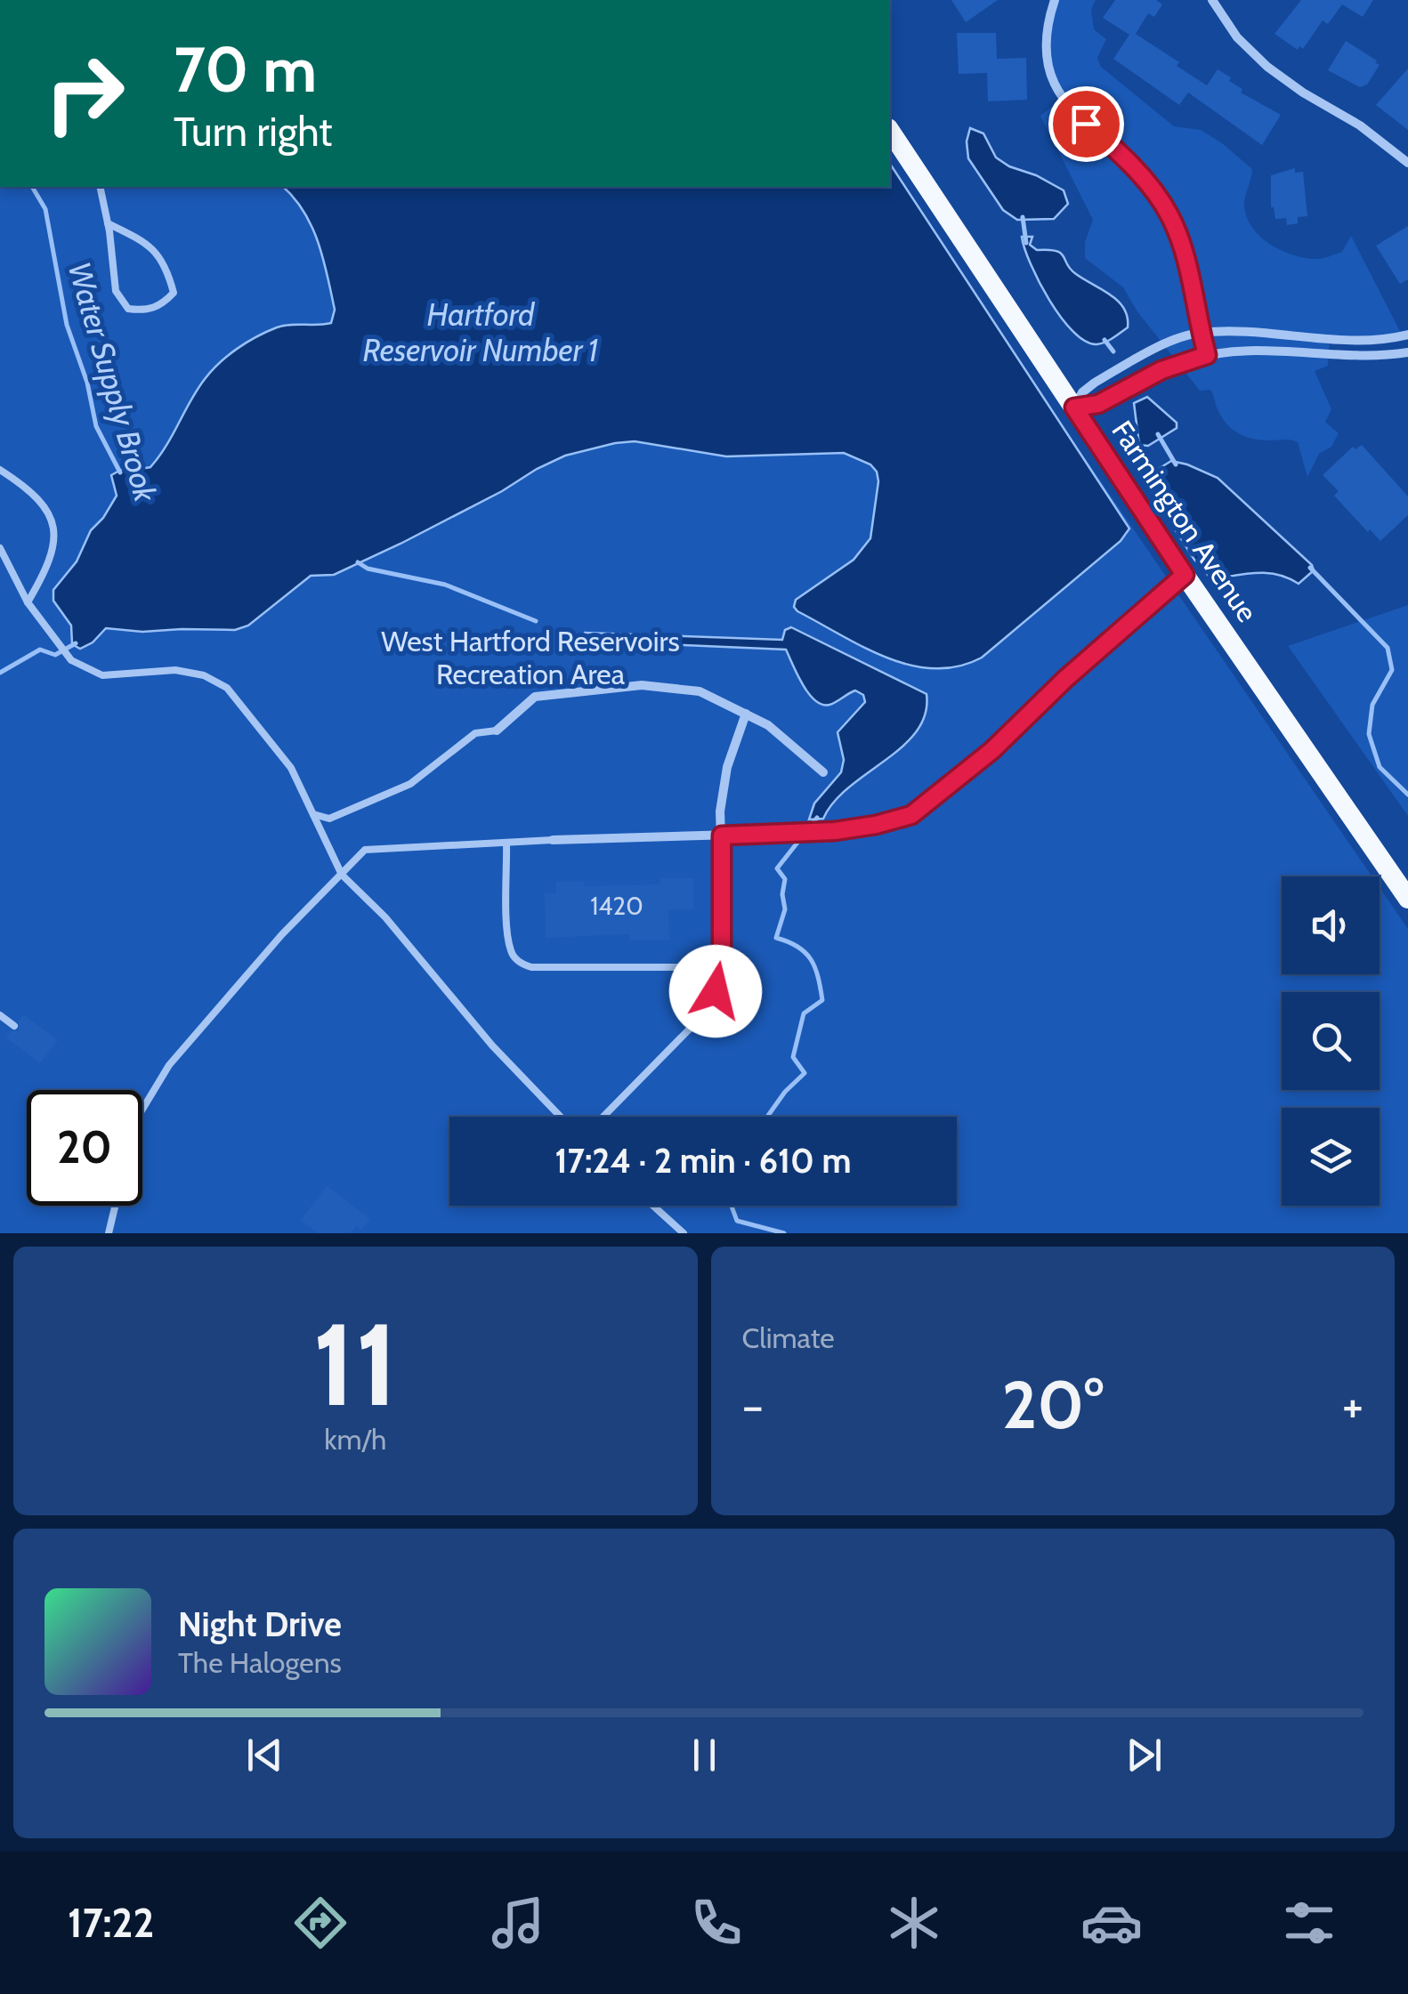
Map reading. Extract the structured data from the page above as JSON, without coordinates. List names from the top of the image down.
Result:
{
  "streets": {
    "main road": ["Farmington Avenue"]
  },
  "water": ["Hartford Reservoir Number 1", "Water Supply Brook"],
  "parks": ["West Hartford Reservoirs Recreation Area"],
  "house_numbers": ["1420"],
  "page": {
    "turn": ["70 m", "Turn right"],
    "limit": "20",
    "trip": "17:24 · 2 min · 610 m",
    "tile": [
      ["11", "km/h"],
      "Climate"
    ],
    "heat": ["−", "20°", "+"],
    "song": ["Night Drive", "The Halogens"],
    "tabs": "17:22"
  }
}
